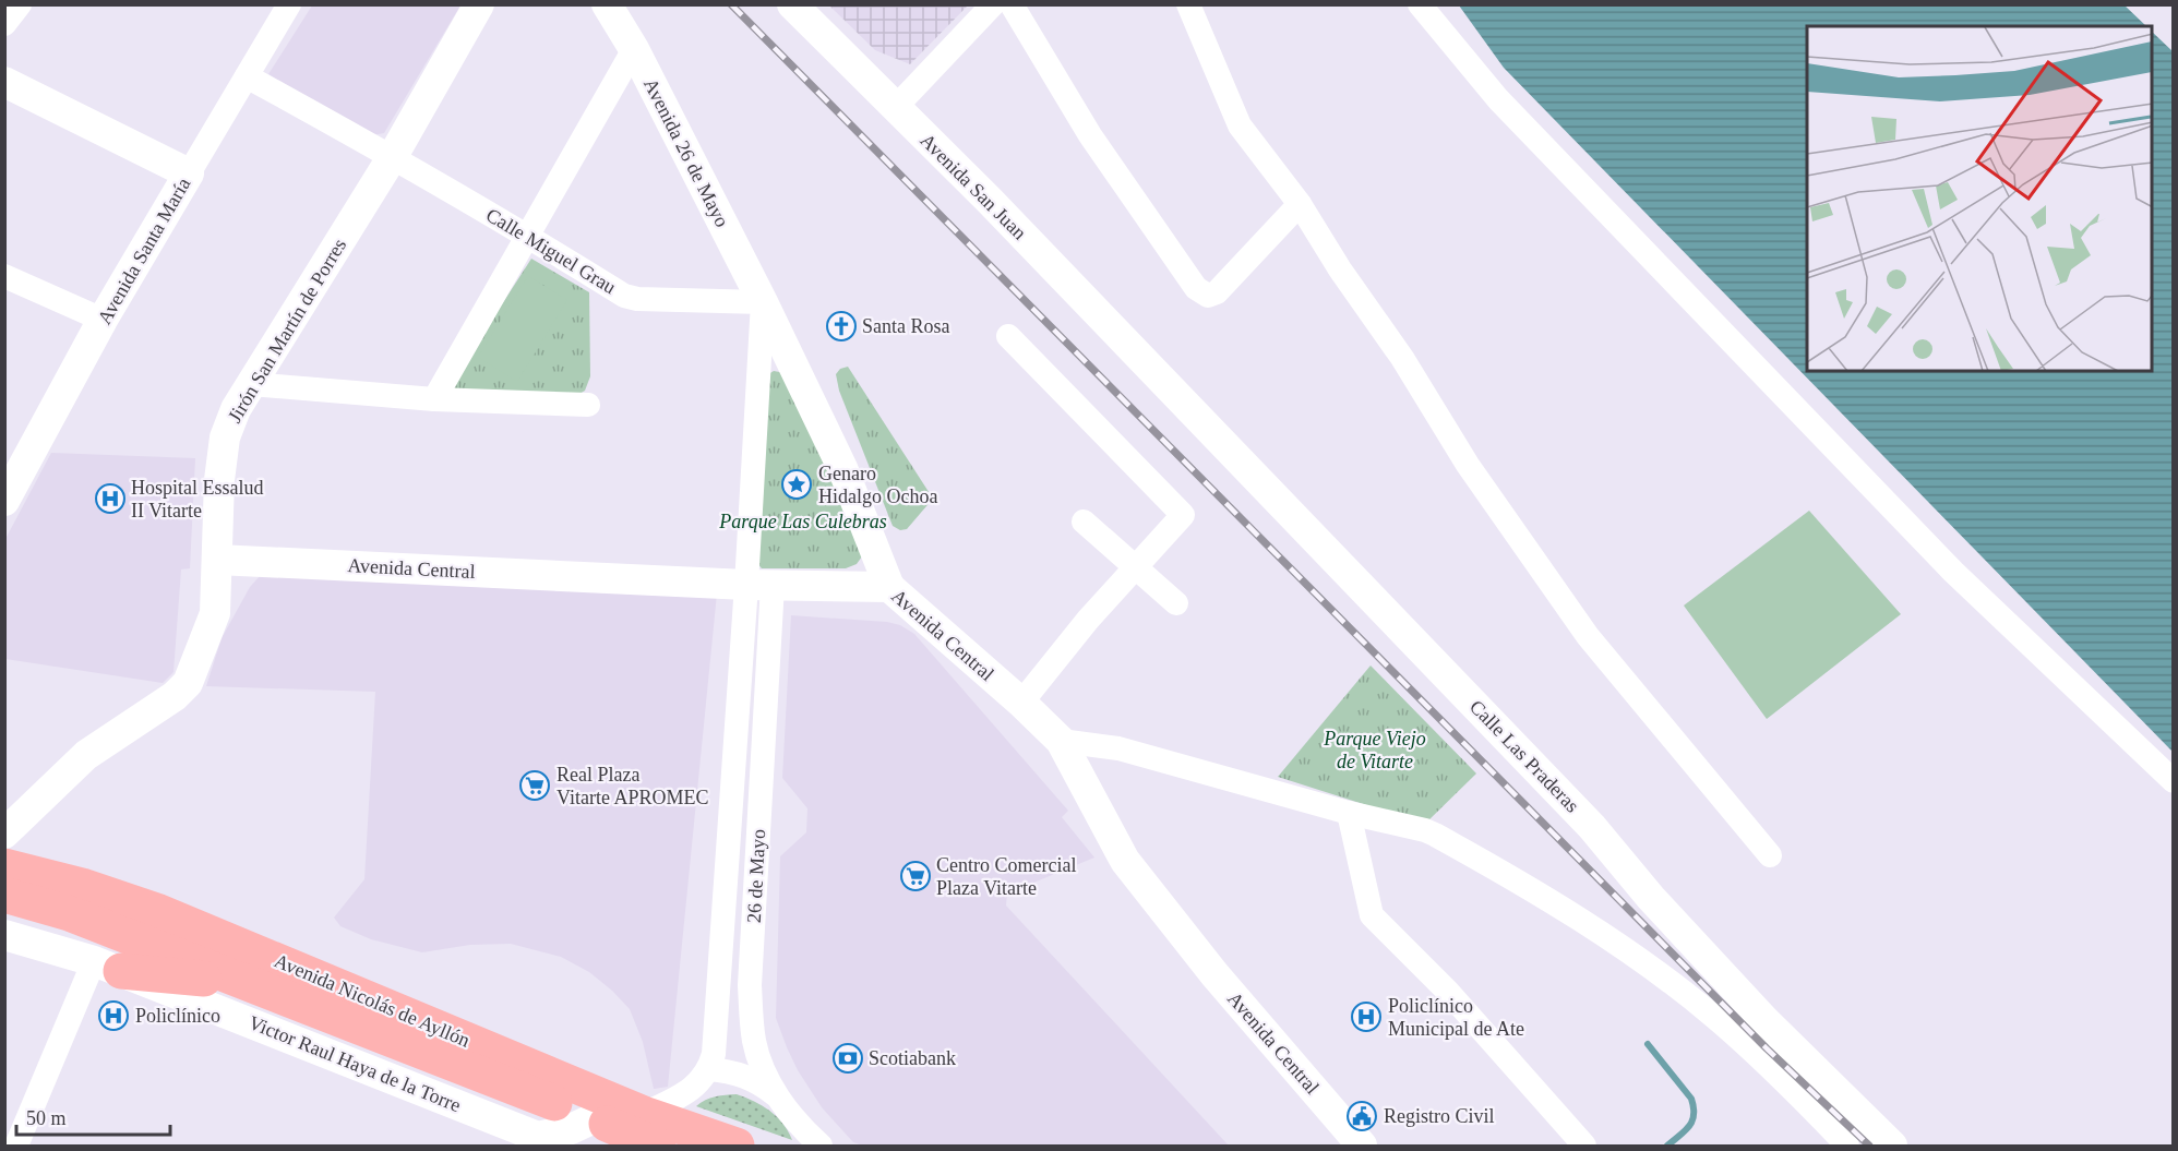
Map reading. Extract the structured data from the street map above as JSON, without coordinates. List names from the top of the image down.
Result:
{
  "streets": {
    "main road": ["Avenida Nicolás de Ayllón"],
    "street": [
      "Avenida 26 de Mayo",
      "Avenida San Juan",
      "Avenida Santa María",
      "Calle Miguel Grau",
      "Jirón San Martín de Porres",
      "Avenida Central",
      "Calle Las Praderas",
      "26 de Mayo",
      "Victor Raul Haya de la Torre"
    ]
  },
  "crossings": [
    ["Avenida 26 de Mayo", "Calle Miguel Grau"],
    ["Avenida 26 de Mayo", "Avenida Central"],
    ["Avenida San Juan", "Calle Las Praderas"],
    ["Avenida Santa María", "Calle Miguel Grau"],
    ["Calle Miguel Grau", "Jirón San Martín de Porres"],
    ["Jirón San Martín de Porres", "Avenida Central"],
    ["Avenida Central", "26 de Mayo"],
    ["Avenida Nicolás de Ayllón", "Victor Raul Haya de la Torre"]
  ],
  "parks": ["Parque Las Culebras", "Parque Viejo de Vitarte"],
  "places": {
    "church": ["Santa Rosa"],
    "place": ["Genaro Hidalgo Ochoa"],
    "hospital": ["Hospital Essalud II Vitarte", "Policlínico", "Policlínico Municipal de Ate"],
    "supermarket": ["Real Plaza Vitarte APROMEC", "Centro Comercial Plaza Vitarte"],
    "bank": ["Scotiabank"],
    "public building": ["Registro Civil"]
  },
  "scale_bar": "50 m"
}
